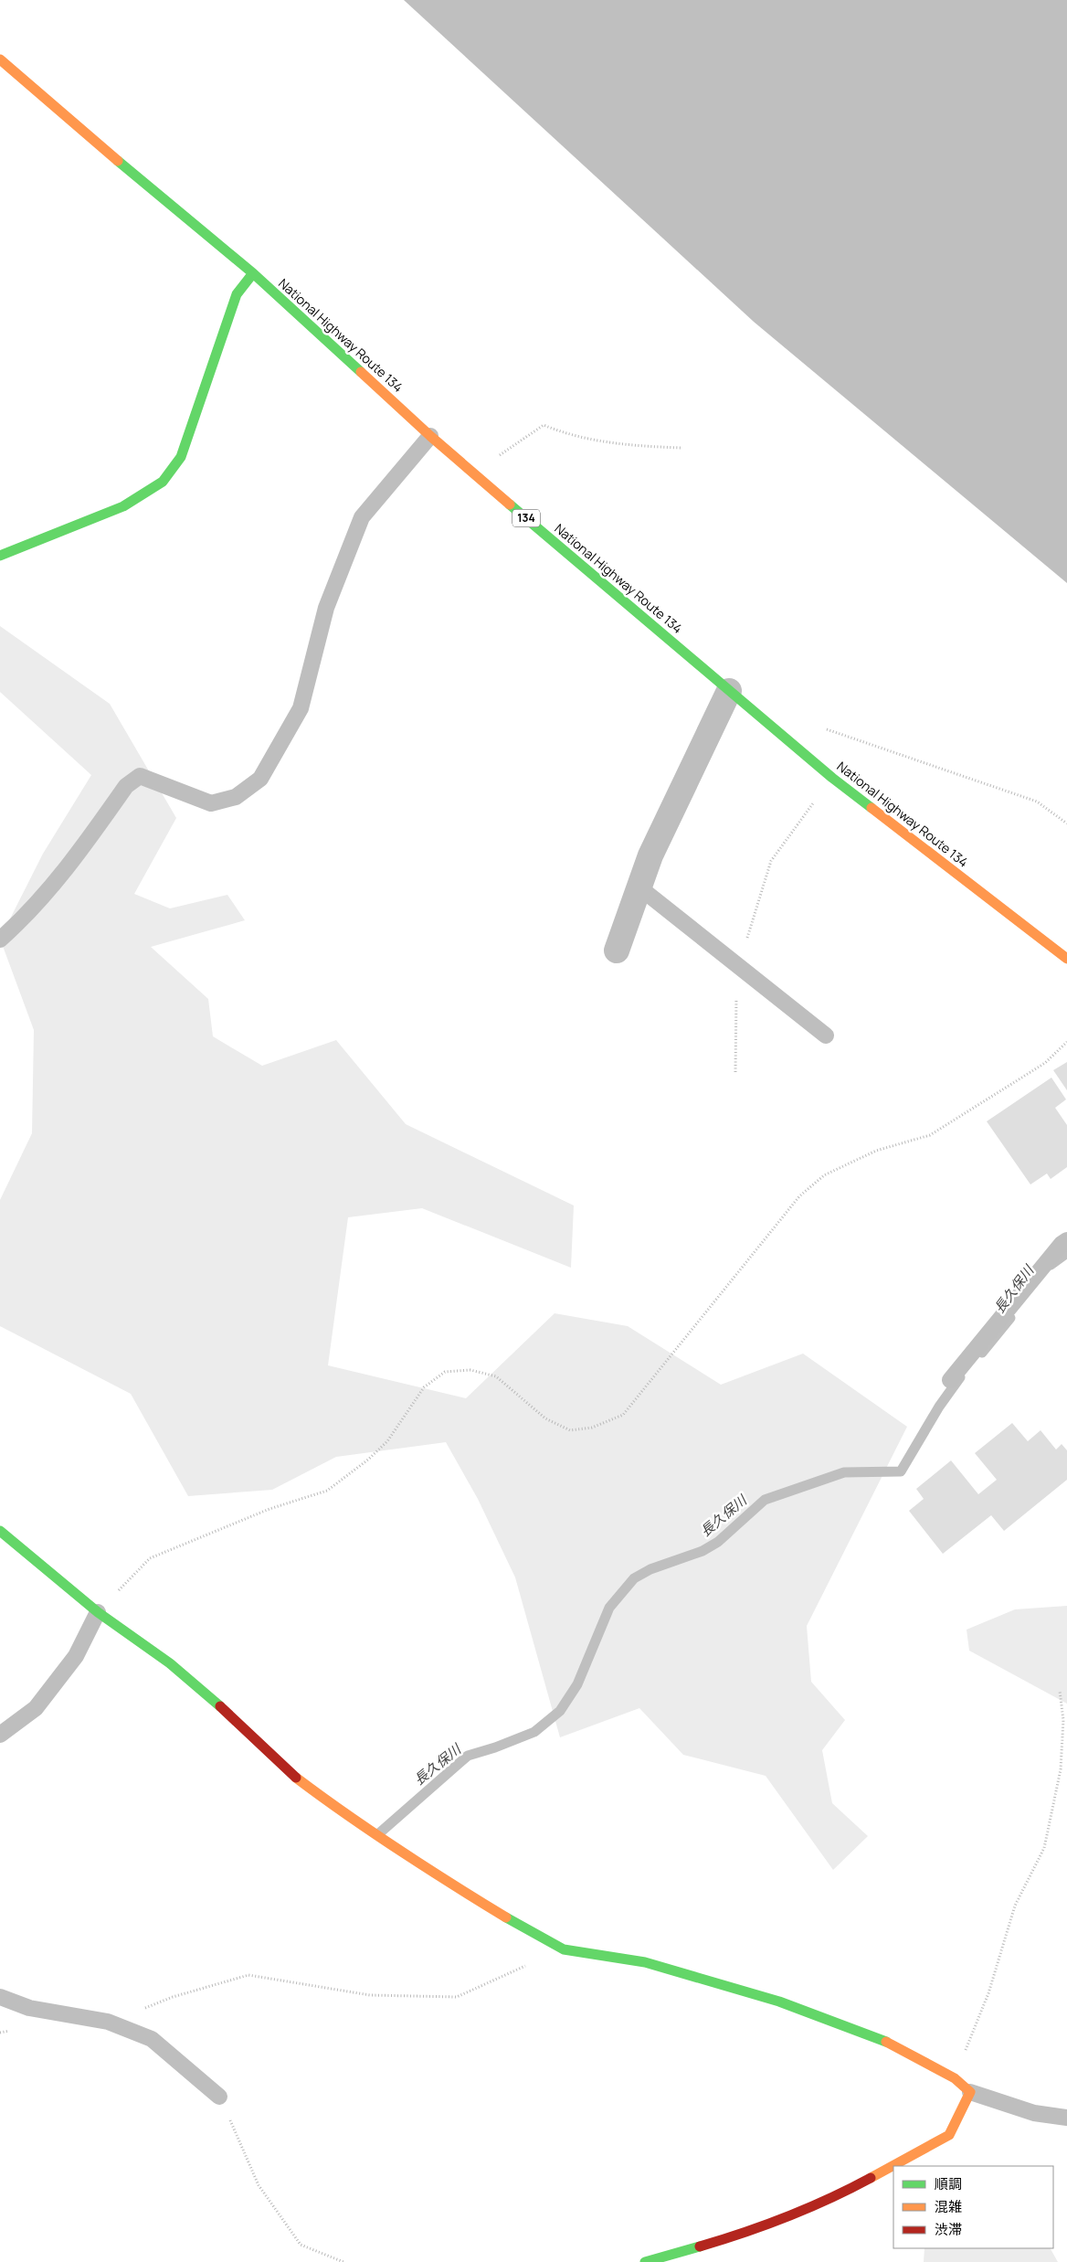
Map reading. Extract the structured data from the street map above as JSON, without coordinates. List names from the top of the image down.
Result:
{
  "streets": {
    "main road": ["National Highway Route 134", "134"]
  },
  "water": ["長久保川"],
  "legend": ["順調", "混雑", "渋滞"]
}
